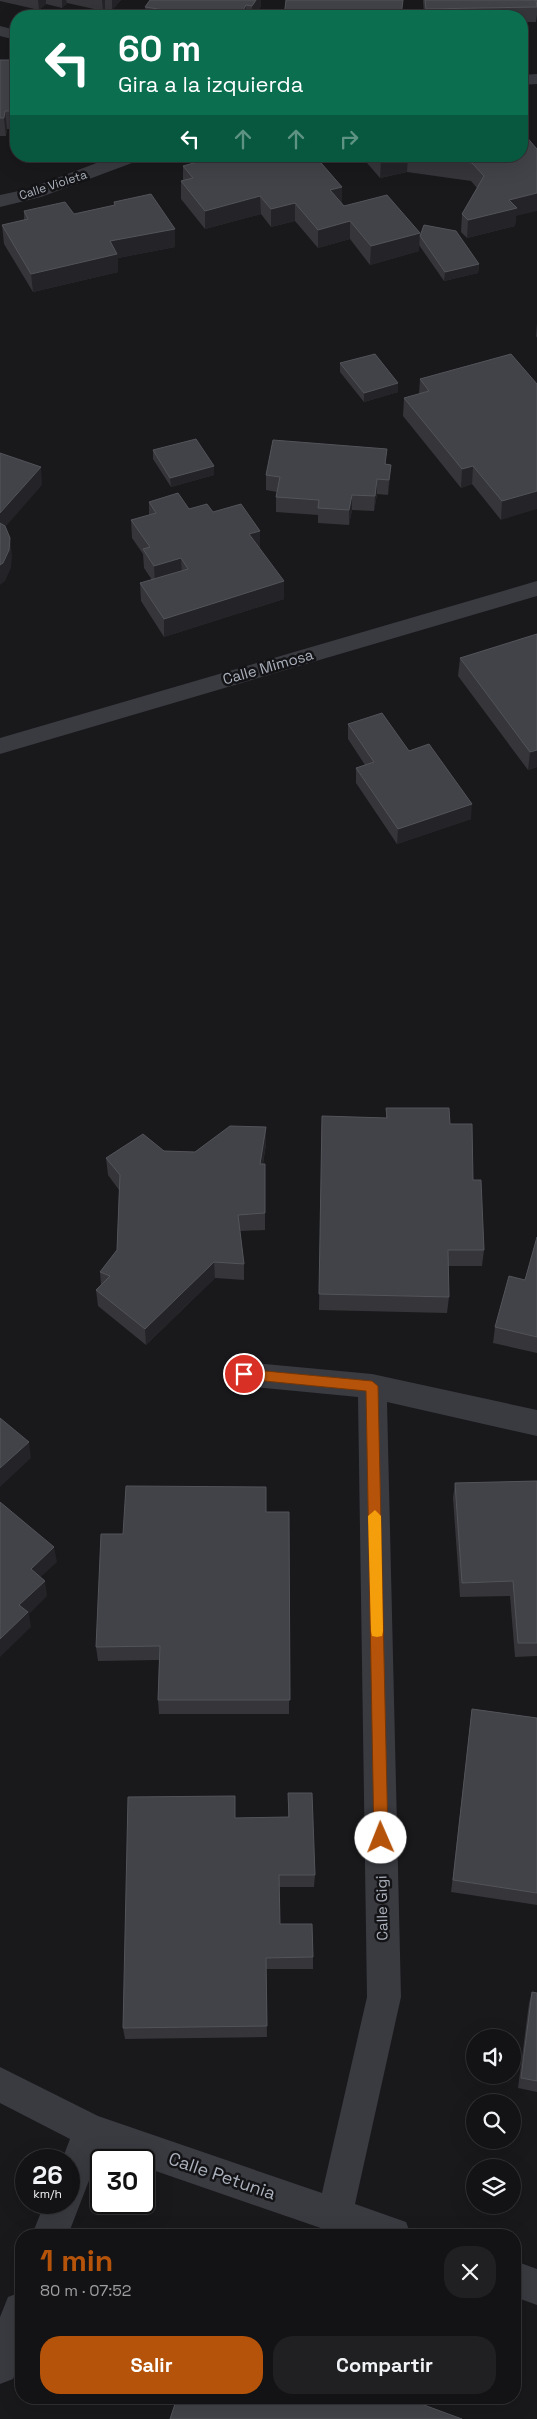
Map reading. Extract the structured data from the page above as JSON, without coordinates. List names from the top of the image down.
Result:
{
  "streets": {
    "street": [
      "Calle Violeta",
      "Calle Mimosa",
      "Calle Gigi",
      "Calle Petunia"
    ]
  },
  "crossings": [
    ["Calle Gigi", "Calle Petunia"]
  ],
  "page": {
    "turn": ["60 m", "Gira a la izquierda"],
    "speed": "26 km/h",
    "limit": "30",
    "heading": ["1 min", "80 m · 07:52"],
    "buttons": ["Salir", "Compartir"]
  }
}
